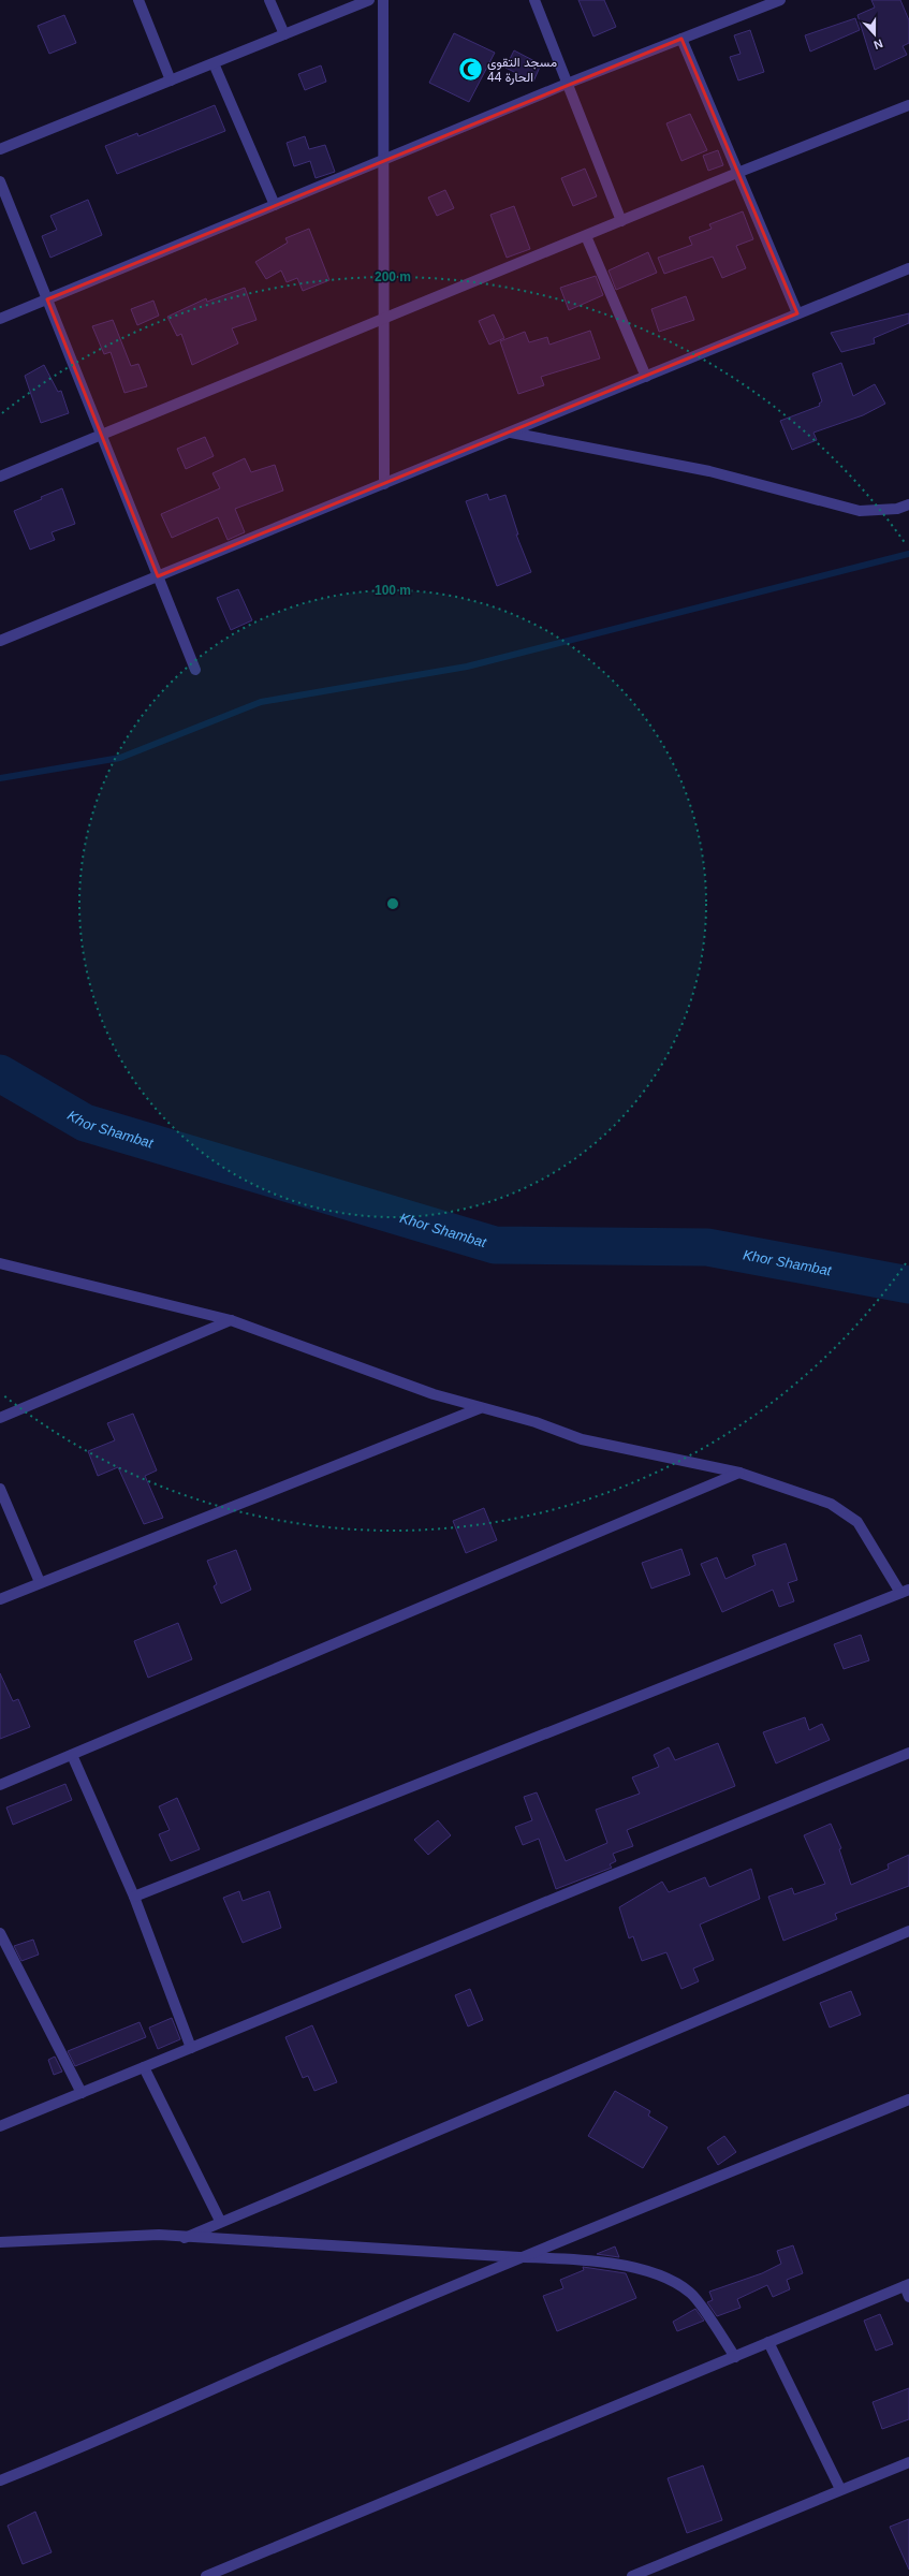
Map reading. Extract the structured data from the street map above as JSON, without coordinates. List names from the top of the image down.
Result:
{
  "water": ["Khor Shambat"],
  "places": {
    "mosque": ["مسجد التقوي الحارة 44"]
  },
  "north": "bottom",
  "rings": ["200 m", "100 m"]
}
